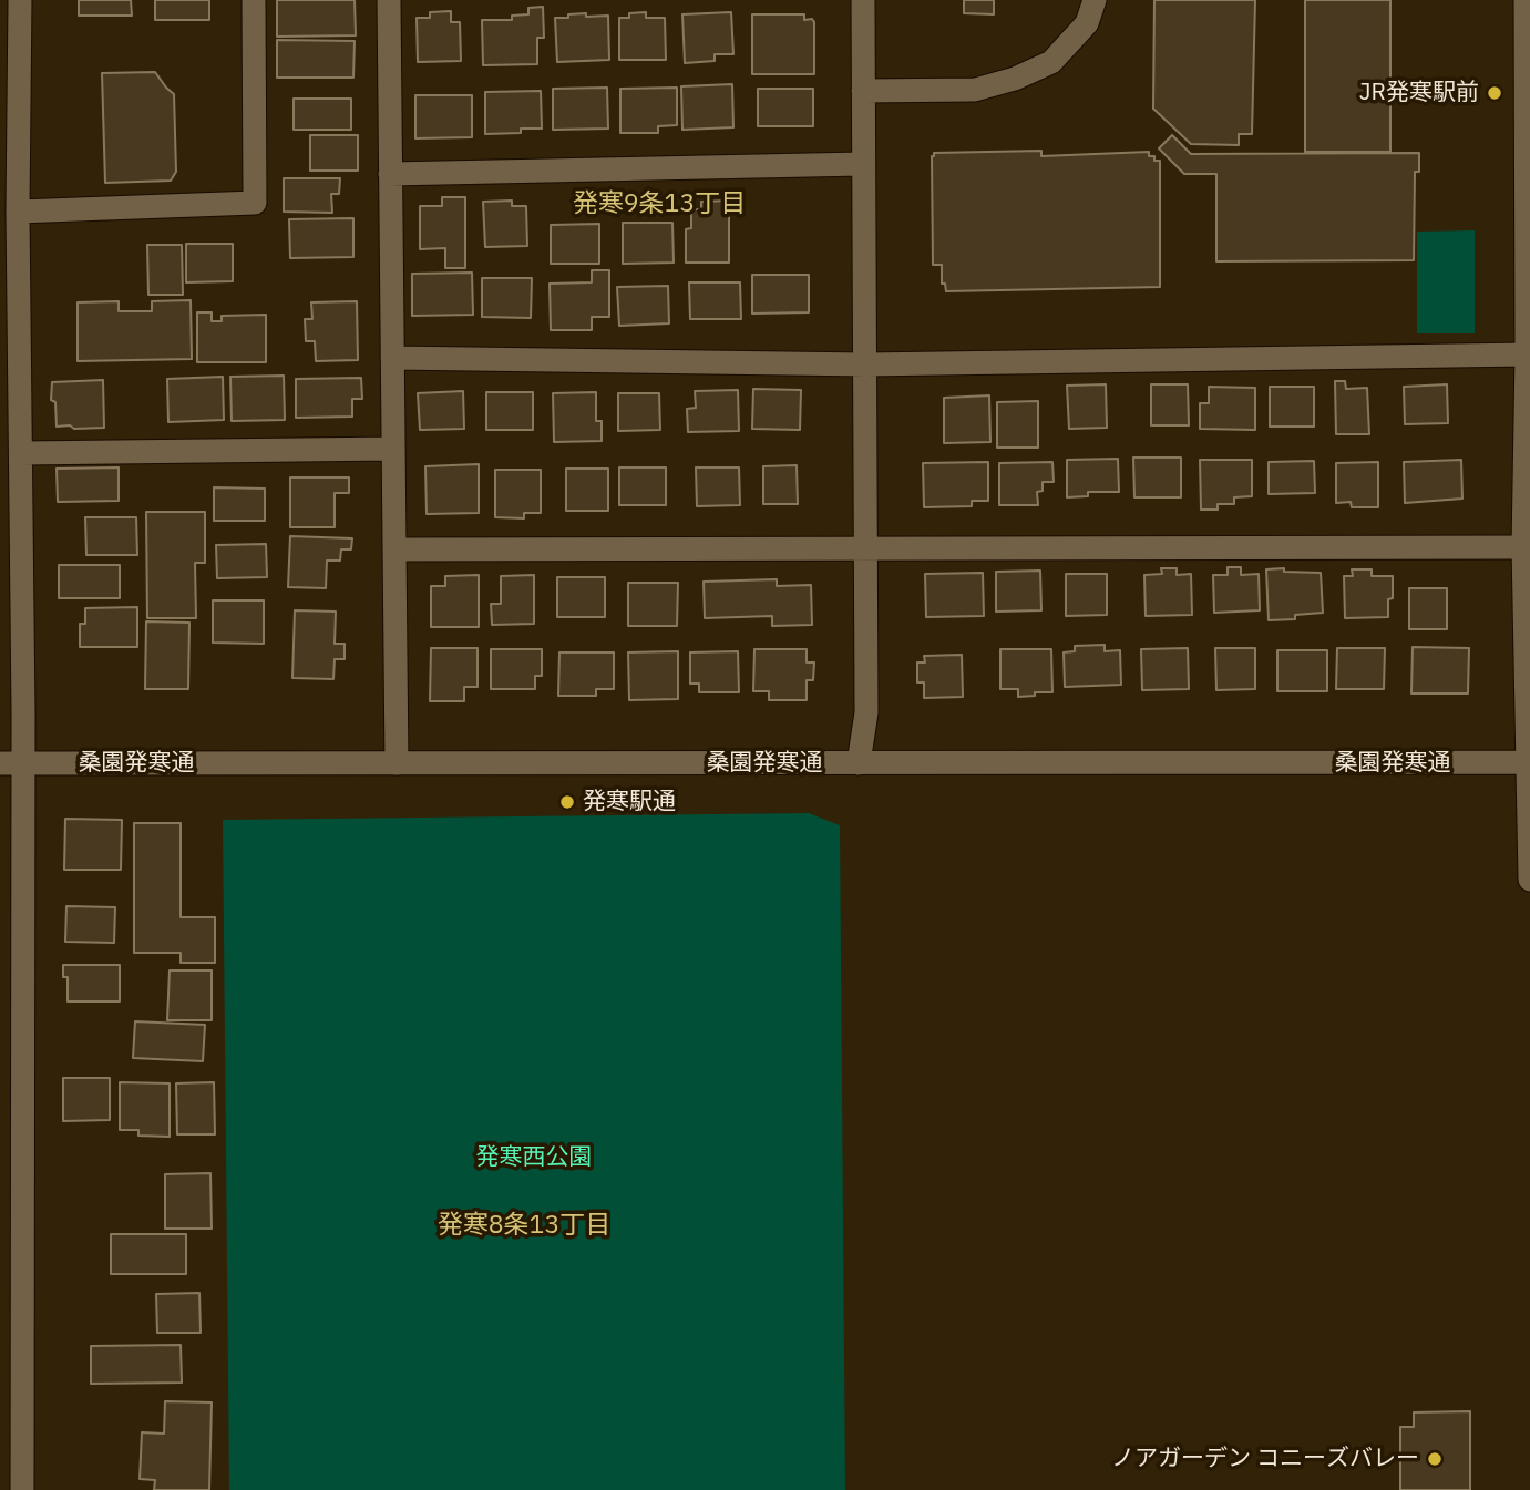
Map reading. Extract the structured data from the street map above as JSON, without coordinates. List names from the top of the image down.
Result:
{
  "streets": {
    "street": ["桑園発寒通"]
  },
  "districts": ["発寒9条13丁目", "発寒8条13丁目"],
  "parks": ["発寒西公園"],
  "places": ["JR発寒駅前", "発寒駅通", "ノアガーデン コニーズバレー"]
}
